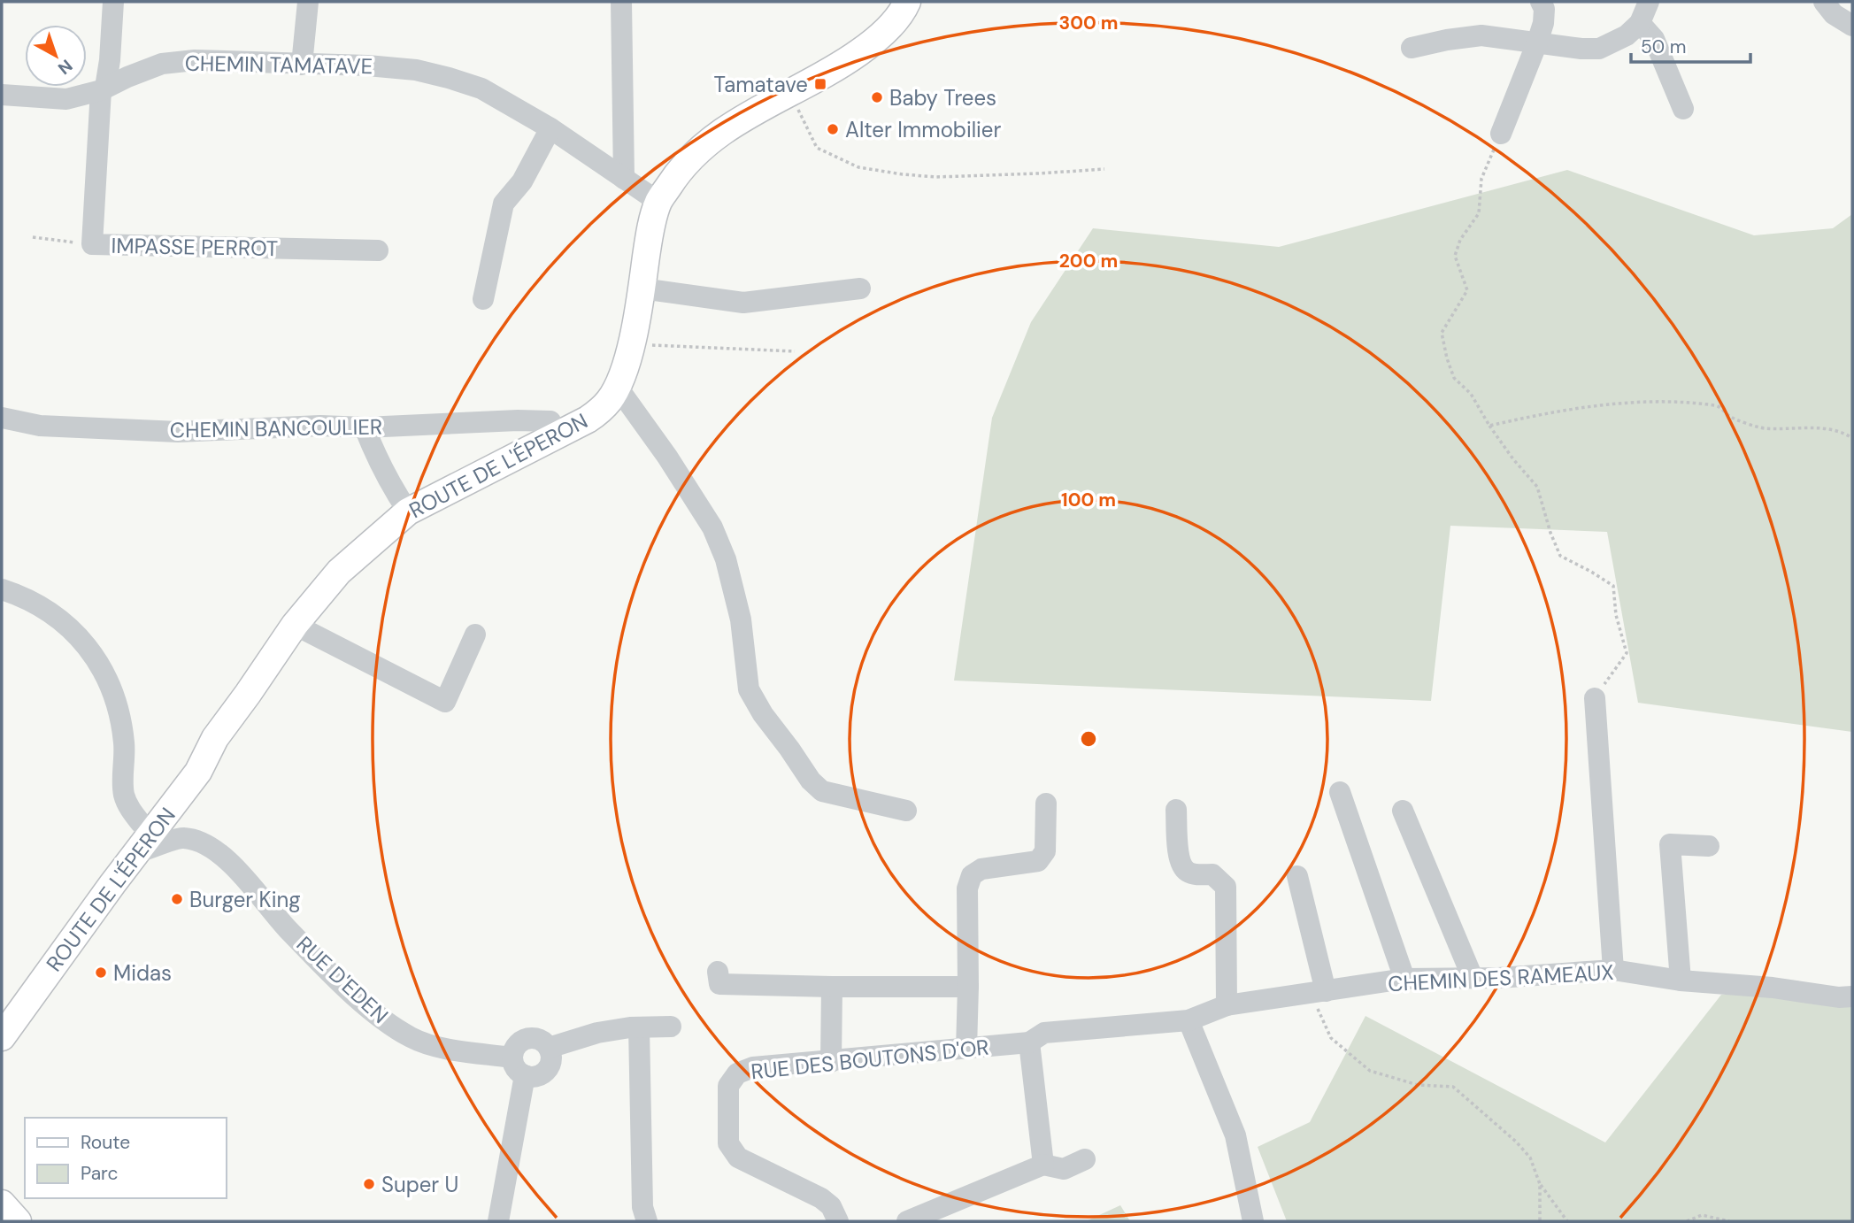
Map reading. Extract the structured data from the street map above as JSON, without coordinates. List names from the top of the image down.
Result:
{
  "streets": {
    "main road": ["ROUTE DE L'ÉPERON"],
    "street": [
      "CHEMIN TAMATAVE",
      "IMPASSE PERROT",
      "CHEMIN BANCOULIER",
      "CHEMIN DES RAMEAUX",
      "RUE D'EDEN",
      "RUE DES BOUTONS D'OR"
    ]
  },
  "crossings": [
    ["CHEMIN TAMATAVE", "IMPASSE PERROT"],
    ["CHEMIN TAMATAVE", "ROUTE DE L'ÉPERON"],
    ["ROUTE DE L'ÉPERON", "RUE D'EDEN"],
    ["CHEMIN DES RAMEAUX", "RUE DES BOUTONS D'OR"]
  ],
  "places": {
    "transit": ["Tamatave"],
    "other": [
      "Baby Trees",
      "Alter Immobilier",
      "Burger King",
      "Midas",
      "Super U"
    ]
  },
  "legend": ["Route", "Parc"],
  "scale_bar": "50 m",
  "north": "bottom right",
  "rings": ["300 m", "200 m", "100 m"]
}
